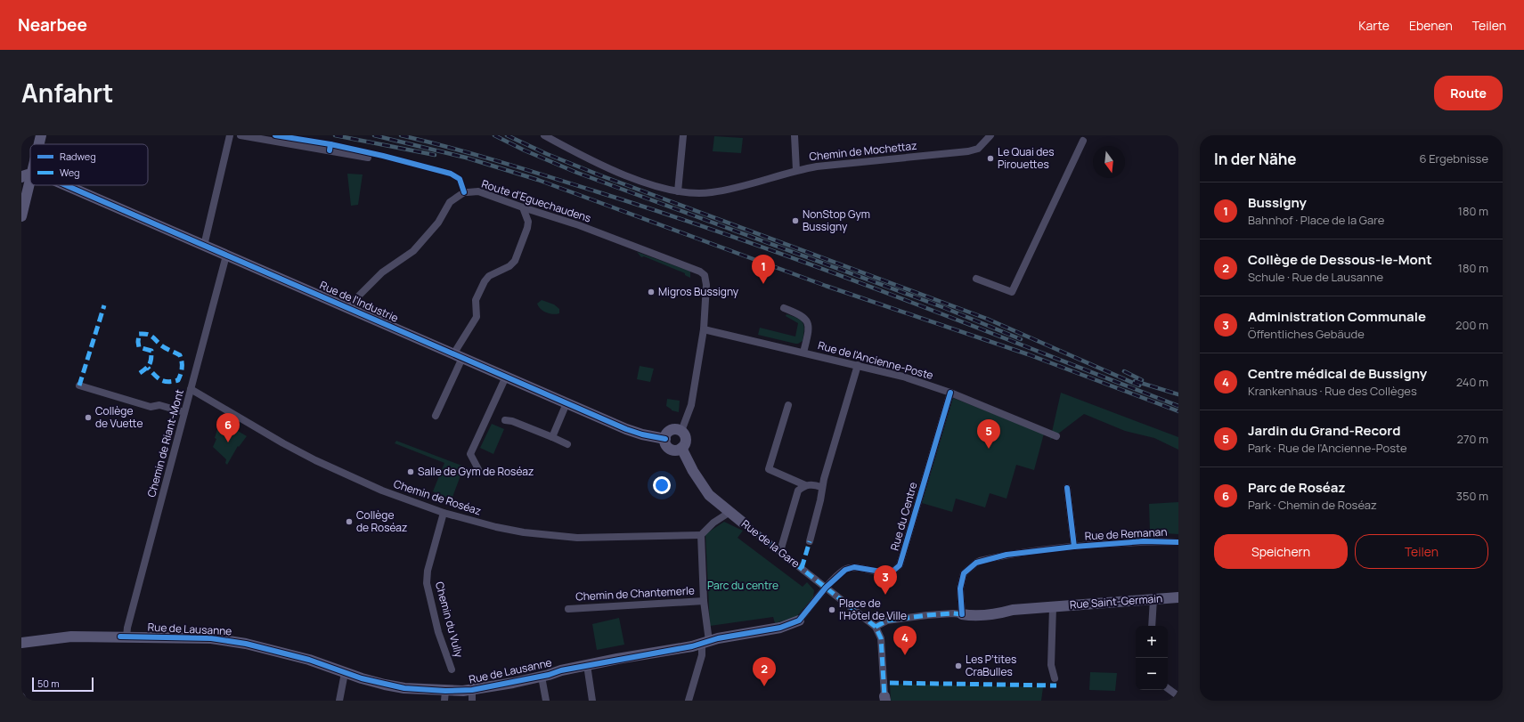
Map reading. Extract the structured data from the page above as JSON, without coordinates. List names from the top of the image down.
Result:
{
  "streets": {
    "street": [
      "Chemin de Mochettaz",
      "Route d'Eguechaudens",
      "Rue de l'Industrie",
      "Rue de l'Ancienne-Poste",
      "Chemin de Riant-Mont",
      "Chemin de Roséaz",
      "Rue du Centre",
      "Rue de Remanan",
      "Rue de la Gare",
      "Chemin de Chantemerle",
      "Rue Saint-Germain",
      "Chemin du Vully",
      "Rue de Lausanne"
    ]
  },
  "crossings": [
    ["Route d'Eguechaudens", "Rue de l'Industrie"],
    ["Route d'Eguechaudens", "Rue de l'Ancienne-Poste"],
    ["Rue de l'Industrie", "Chemin de Riant-Mont"],
    ["Rue de l'Industrie", "Rue de la Gare"],
    ["Rue de l'Ancienne-Poste", "Rue du Centre"],
    ["Chemin de Riant-Mont", "Chemin de Roséaz"],
    ["Chemin de Riant-Mont", "Rue de Lausanne"],
    ["Chemin de Roséaz", "Chemin du Vully"],
    ["Rue du Centre", "Rue de la Gare"],
    ["Rue du Centre", "Rue de Lausanne"],
    ["Rue de Remanan", "Rue Saint-Germain"],
    ["Rue de la Gare", "Rue Saint-Germain"],
    ["Rue de la Gare", "Rue de Lausanne"]
  ],
  "parks": ["Parc du centre"],
  "places": [
    "Le Quai des Pirouettes",
    "NonStop Gym Bussigny",
    "Migros Bussigny",
    "Collège de Vuette",
    "Salle de Gym de Roséaz",
    "Collège de Roséaz",
    "Place de l'Hôtel de Ville",
    "Les P’tites CraBulles"
  ],
  "legend": ["Radweg", "Weg"],
  "scale_bar": "50 m",
  "north": "bottom",
  "page": {
    "header": "Nearbee",
    "nav": ["Karte", "Ebenen", "Teilen"],
    "title": "Anfahrt",
    "buttons": [
      "Route",
      ["Speichern", "Teilen"]
    ],
    "heading": ["In der Nähe", "6 Ergebnisse"],
    "list": [
      {
        "mark": "1",
        "name": "Bussigny",
        "note": "Bahnhof · Place de la Gare",
        "value": "180 m"
      },
      {
        "mark": "2",
        "name": "Collège de Dessous-le-Mont",
        "note": "Schule · Rue de Lausanne",
        "value": "180 m"
      },
      {
        "mark": "3",
        "name": "Administration Communale",
        "note": "Öffentliches Gebäude",
        "value": "200 m"
      },
      {
        "mark": "4",
        "name": "Centre médical de Bussigny",
        "note": "Krankenhaus · Rue des Collèges",
        "value": "240 m"
      },
      {
        "mark": "5",
        "name": "Jardin du Grand-Record",
        "note": "Park · Rue de l'Ancienne-Poste",
        "value": "270 m"
      },
      {
        "mark": "6",
        "name": "Parc de Roséaz",
        "note": "Park · Chemin de Roséaz",
        "value": "350 m"
      }
    ],
    "pins": [
      "1",
      "6",
      "5",
      "3",
      "4",
      "2"
    ],
    "map_buttons": ["+", "−"],
    "scale": "50 m"
  }
}
